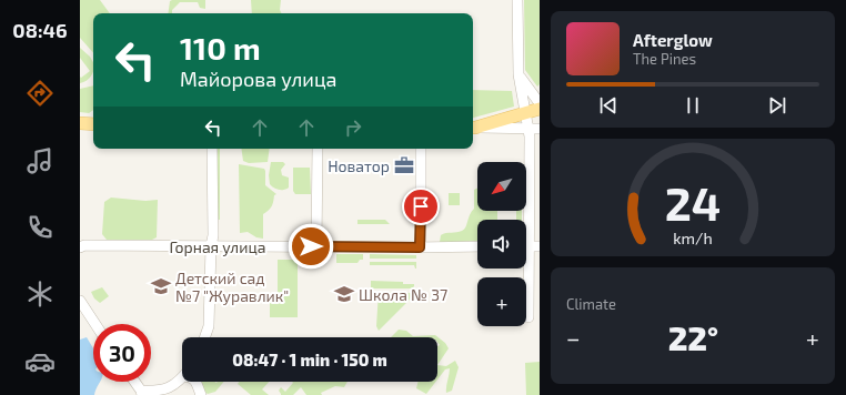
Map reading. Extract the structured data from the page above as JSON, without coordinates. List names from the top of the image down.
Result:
{
  "streets": {
    "street": ["Горная улица"]
  },
  "places": {
    "office": ["Новатор"],
    "school or university": ["Детский сад №7 \"Журавлик\"", "Школа № 37"]
  },
  "north": "bottom left",
  "page": {
    "tabs": "08:46",
    "turn": ["110 m", "Майорова улица"],
    "song": ["Afterglow", "The Pines"],
    "map_buttons": "+",
    "tile": "Climate",
    "heat": ["−", "22°", "+"],
    "limit": "30",
    "trip": "08:47 · 1 min · 150 m",
    "gauge": ["24", "km/h"]
  }
}
